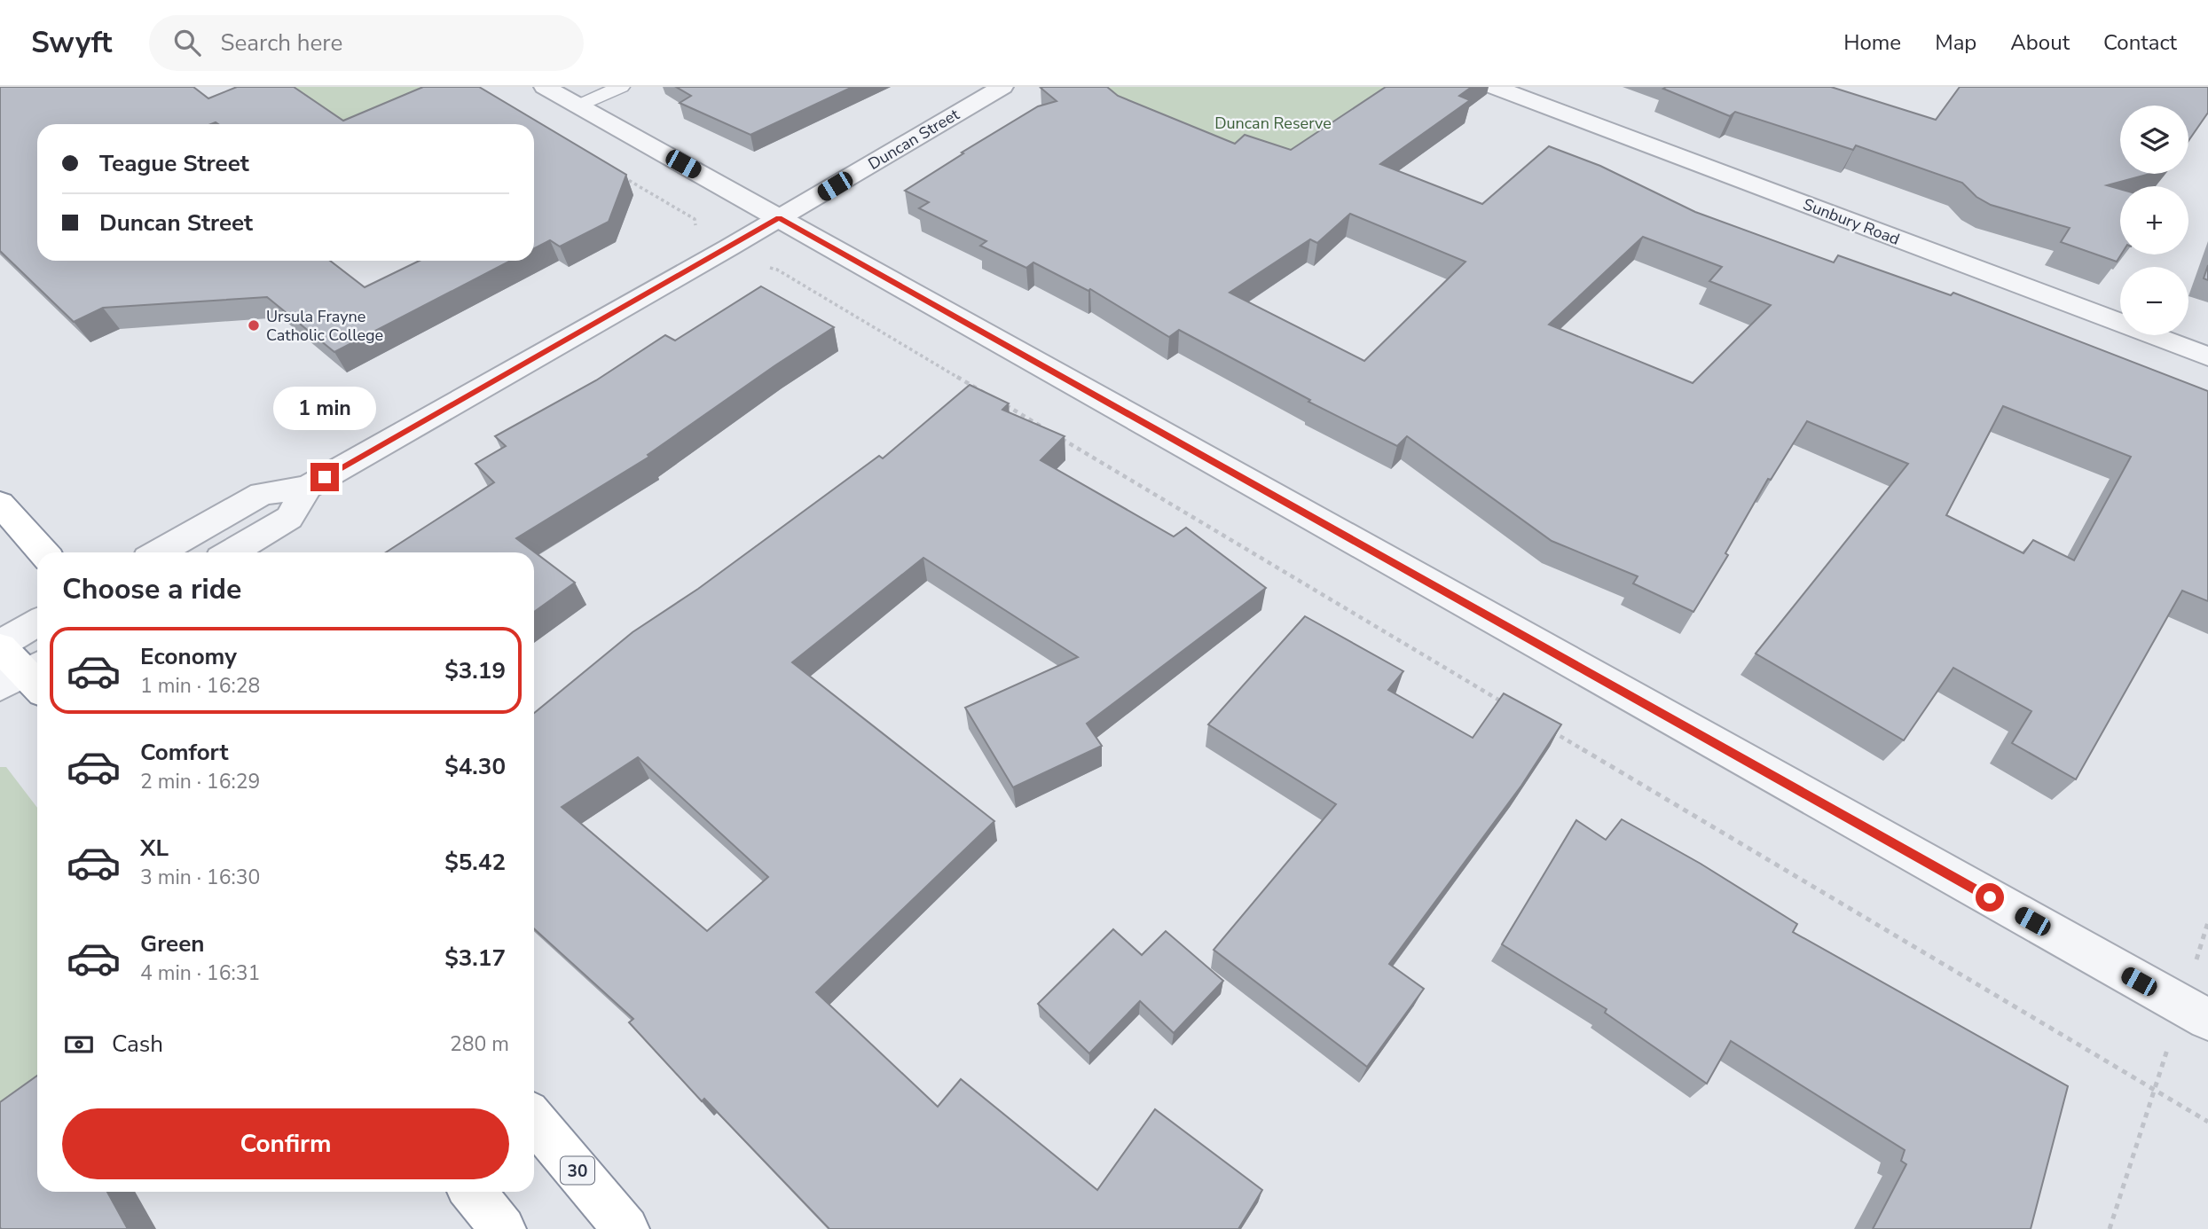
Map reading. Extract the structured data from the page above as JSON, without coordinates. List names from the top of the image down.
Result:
{
  "streets": {
    "highway": ["30"],
    "street": ["Duncan Street", "Sunbury Road"]
  },
  "parks": ["Duncan Reserve"],
  "places": ["Ursula Frayne Catholic College"],
  "page": {
    "header": "Swyft",
    "search": "Search here",
    "nav": [
      "Home",
      "Map",
      "About",
      "Contact"
    ],
    "map_buttons": ["+", "−"],
    "banner": ["Teague Street", "Duncan Street"],
    "bubble": "1 min",
    "heading": "Choose a ride",
    "list": [
      {
        "name": "Economy",
        "note": "1 min · 16:28",
        "value": "$3.19"
      },
      {
        "name": "Comfort",
        "note": "2 min · 16:29",
        "value": "$4.30"
      },
      {
        "name": "XL",
        "note": "3 min · 16:30",
        "value": "$5.42"
      },
      {
        "name": "Green",
        "note": "4 min · 16:31",
        "value": "$3.17"
      }
    ],
    "pay": ["Cash", "280 m"],
    "buttons": "Confirm"
  }
}
